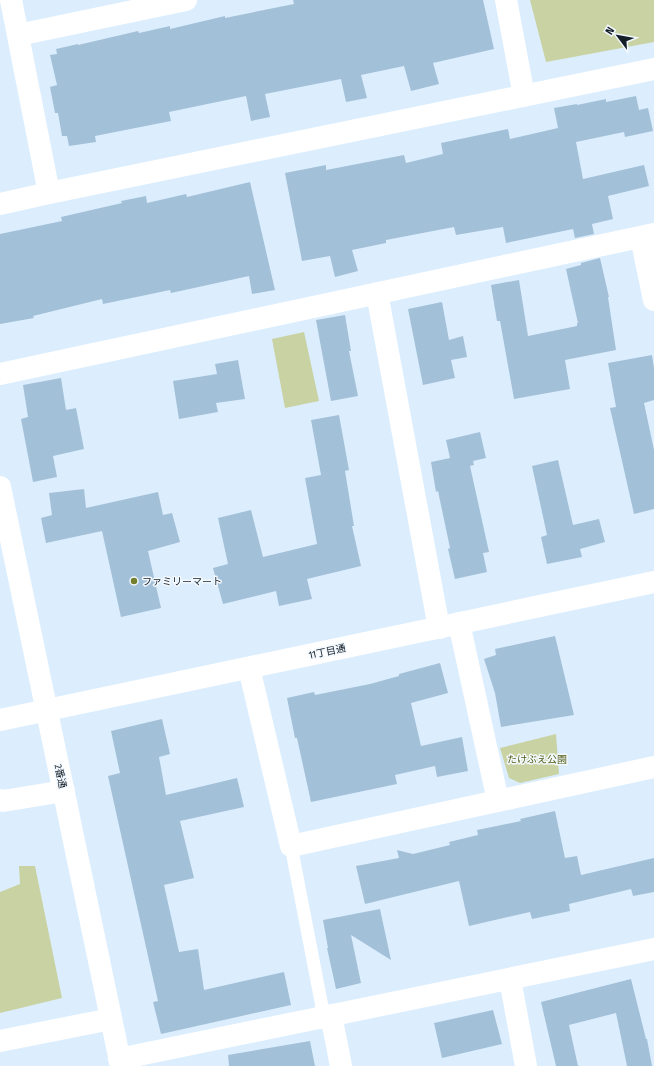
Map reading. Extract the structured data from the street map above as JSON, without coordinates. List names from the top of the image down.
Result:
{
  "streets": {
    "street": ["11丁目通", "2番通"]
  },
  "crossings": [
    ["11丁目通", "2番通"]
  ],
  "parks": ["たけぶえ公園"],
  "places": ["ファミリーマート"],
  "north": "top left"
}
